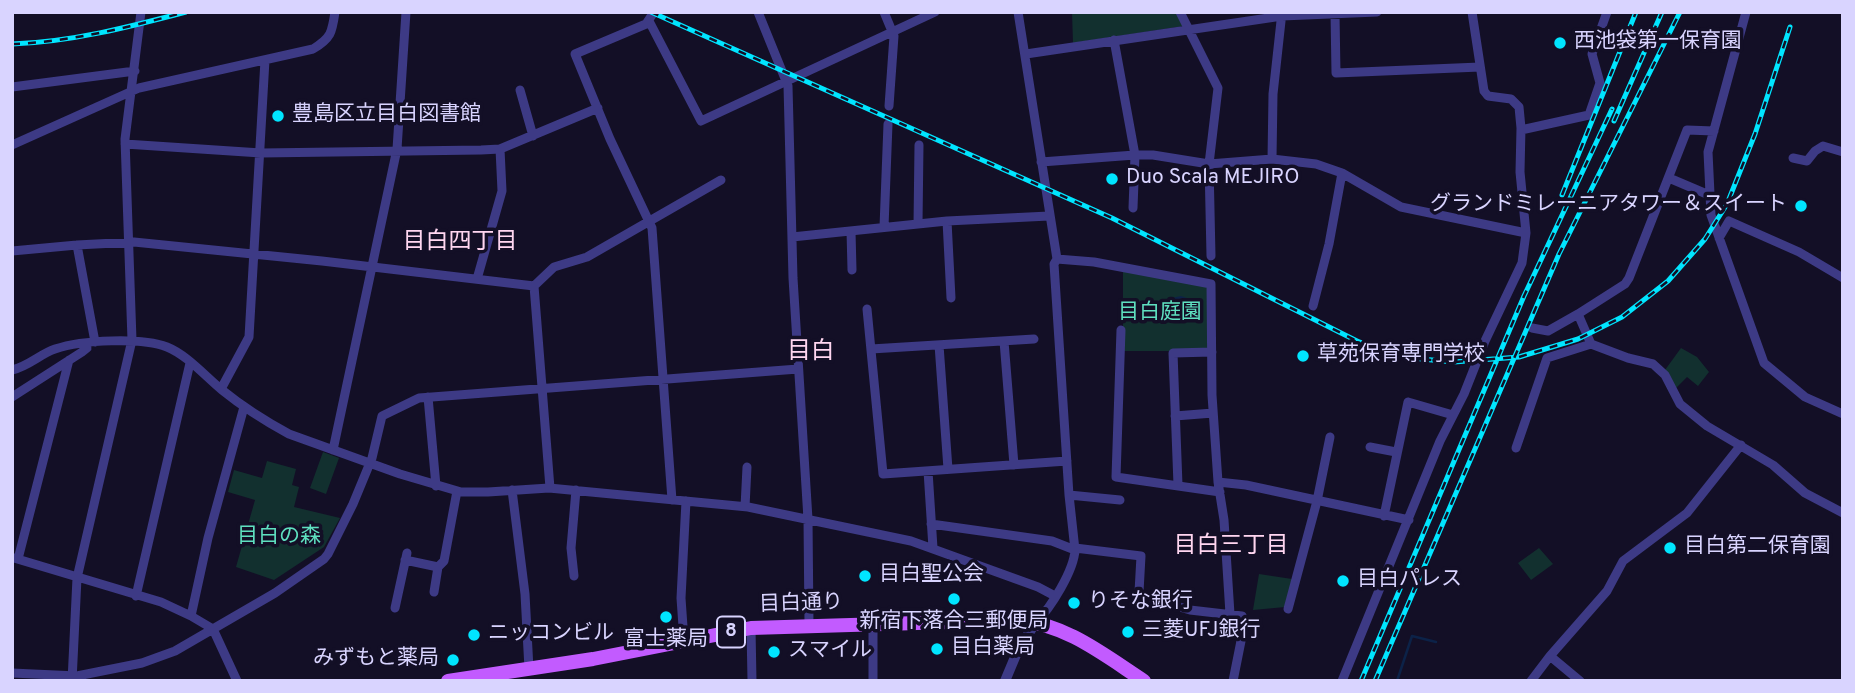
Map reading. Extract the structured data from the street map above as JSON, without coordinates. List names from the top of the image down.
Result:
{
  "streets": {
    "main road": ["目白通り", "8"]
  },
  "districts": ["目白四丁目", "目白", "目白三丁目"],
  "parks": ["目白庭園", "目白の森"],
  "places": [
    "西池袋第一保育園",
    "豊島区立目白図書館",
    "Duo Scala MEJIRO",
    "グランドミレーニアタワー＆スイート",
    "草苑保育専門学校",
    "目白第二保育園",
    "目白聖公会",
    "目白パレス",
    "新宿下落合三郵便局",
    "りそな銀行",
    "富士薬局",
    "三菱UFJ銀行",
    "ニッコンビル",
    "目白薬局",
    "スマイル",
    "みずもと薬局"
  ]
}
